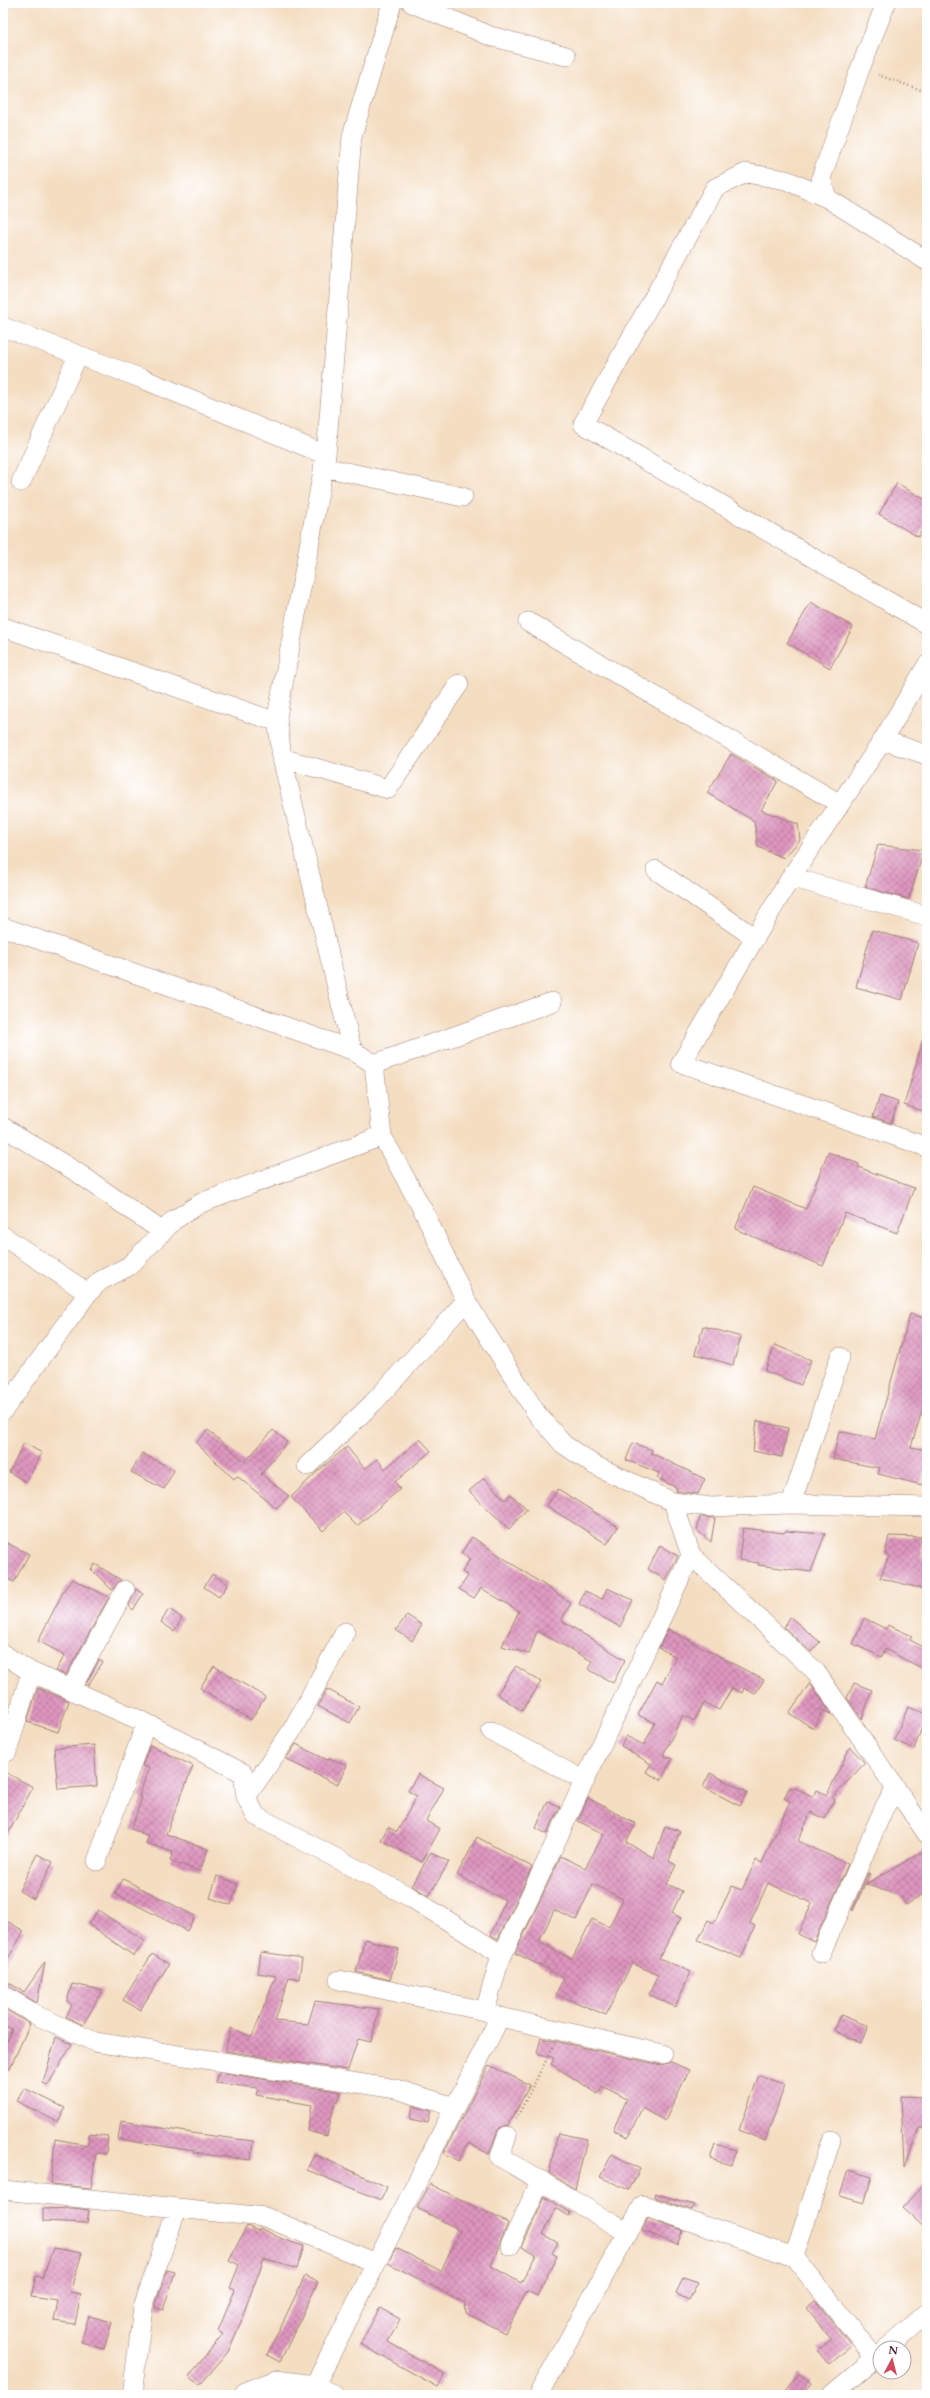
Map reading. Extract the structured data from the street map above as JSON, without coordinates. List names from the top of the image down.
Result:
{
  "north": "top"
}
